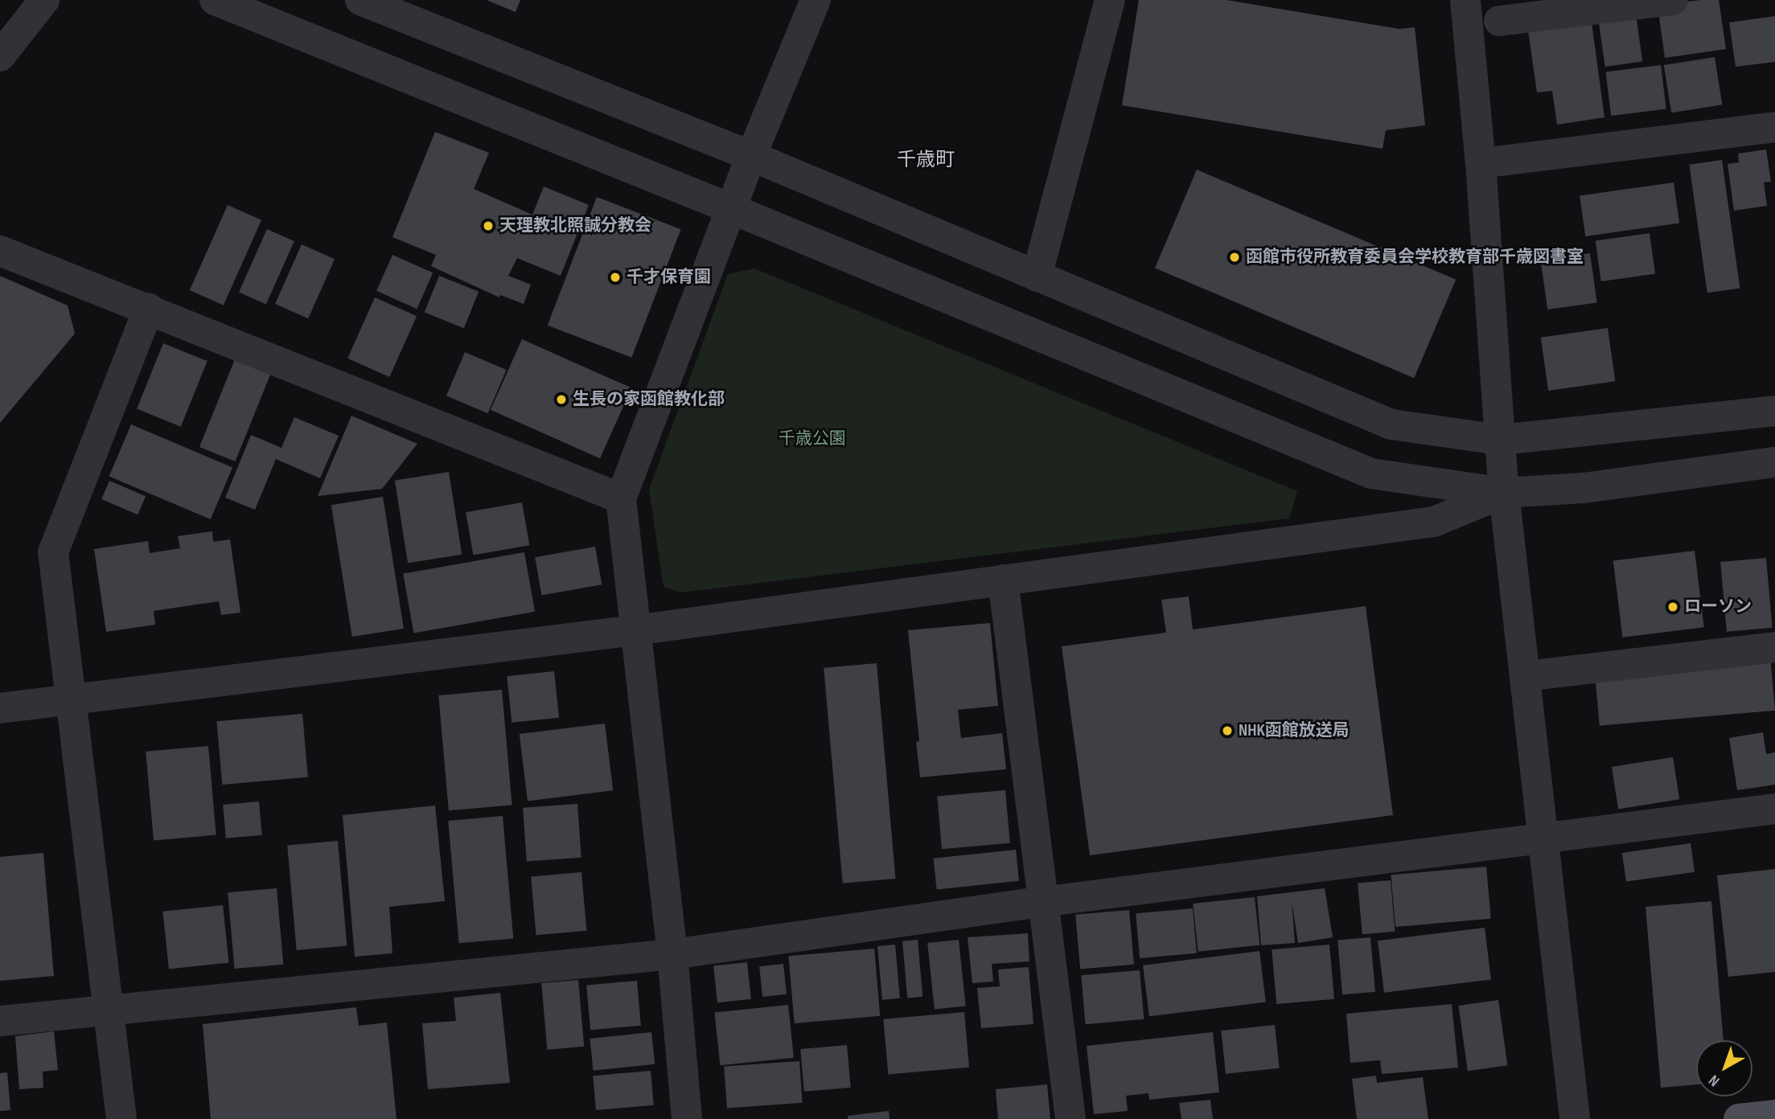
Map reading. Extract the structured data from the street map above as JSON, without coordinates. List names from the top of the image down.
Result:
{
  "districts": ["千歳町"],
  "parks": ["千歳公園"],
  "places": [
    "天理教北照誠分教会",
    "函館市役所教育委員会学校教育部千歳図書室",
    "千才保育園",
    "生長の家函館教化部",
    "ローソン",
    "NHK函館放送局"
  ],
  "north": "bottom left"
}
